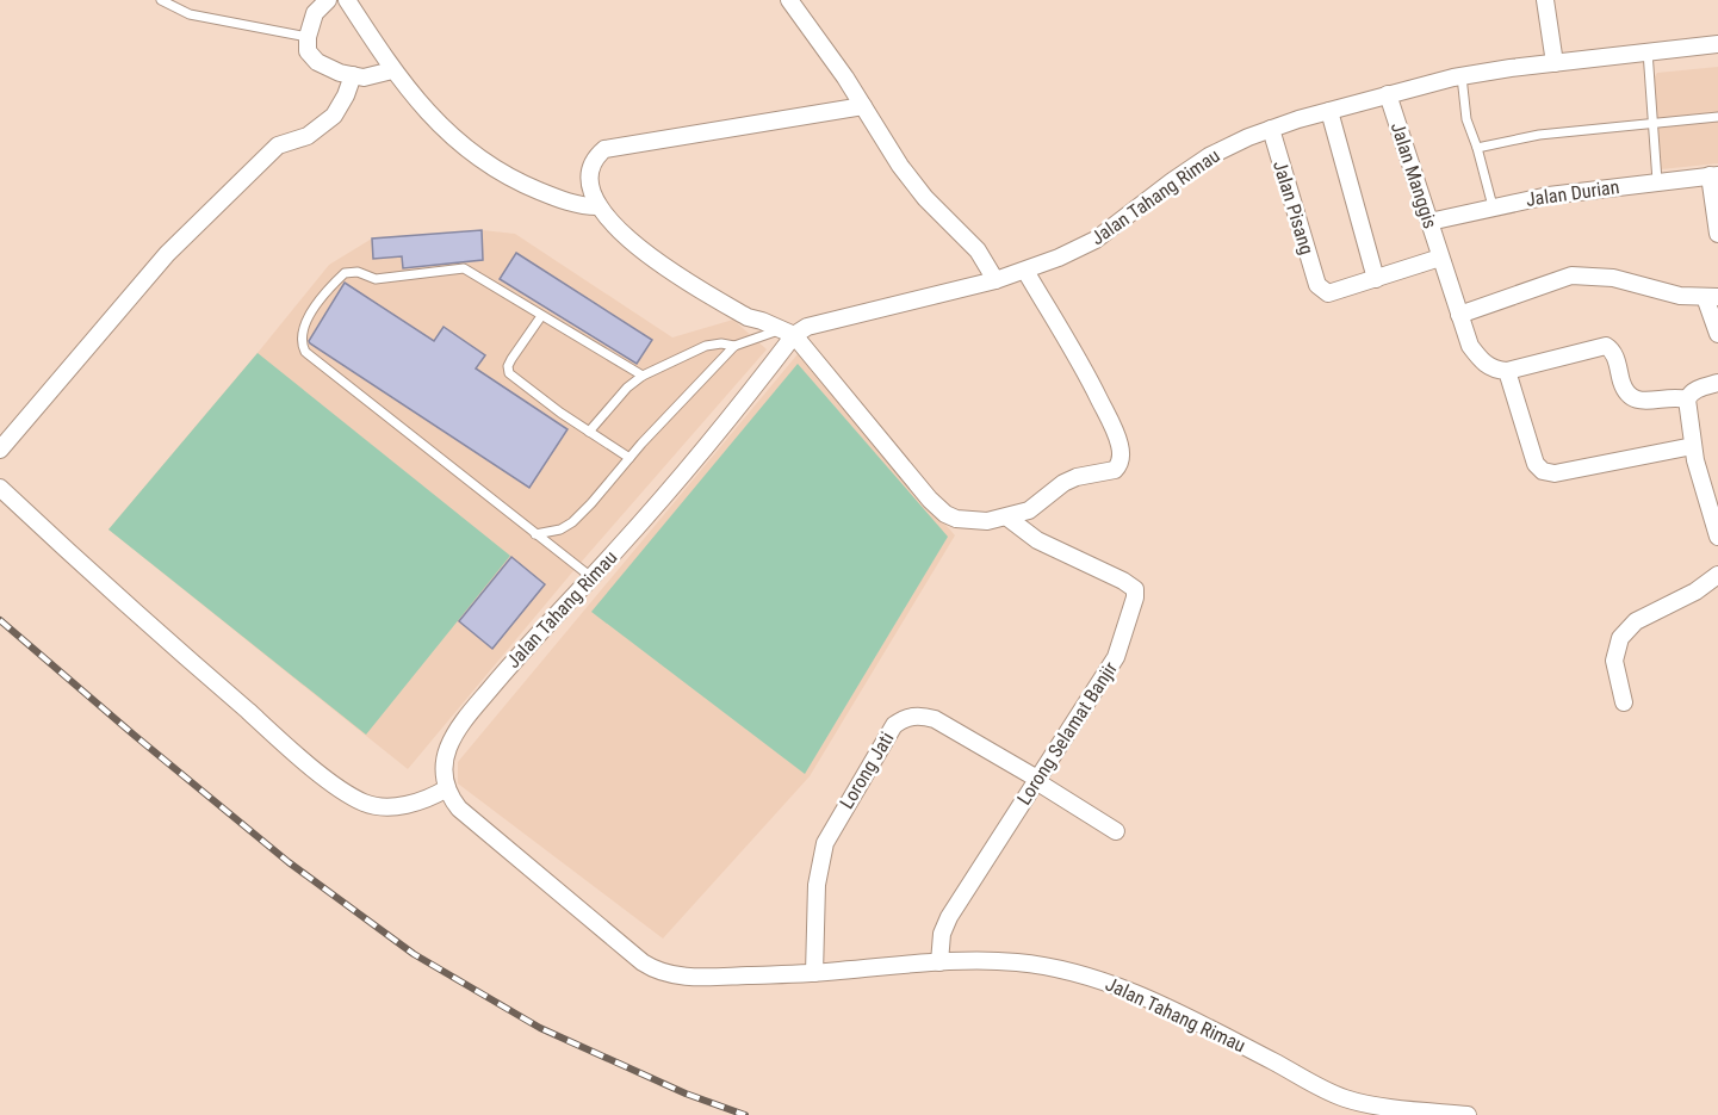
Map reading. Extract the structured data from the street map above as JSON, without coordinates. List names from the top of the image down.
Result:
{
  "streets": {
    "street": [
      "Jalan Manggis",
      "Jalan Durian",
      "Jalan Tahang Rimau",
      "Jalan Pisang",
      "Lorong Selamat Banjir",
      "Lorong Jati"
    ]
  },
  "crossings": [
    ["Jalan Manggis", "Jalan Durian"],
    ["Jalan Manggis", "Jalan Tahang Rimau"],
    ["Jalan Tahang Rimau", "Jalan Pisang"],
    ["Jalan Tahang Rimau", "Lorong Selamat Banjir"],
    ["Jalan Tahang Rimau", "Lorong Jati"],
    ["Lorong Selamat Banjir", "Lorong Jati"]
  ]
}
